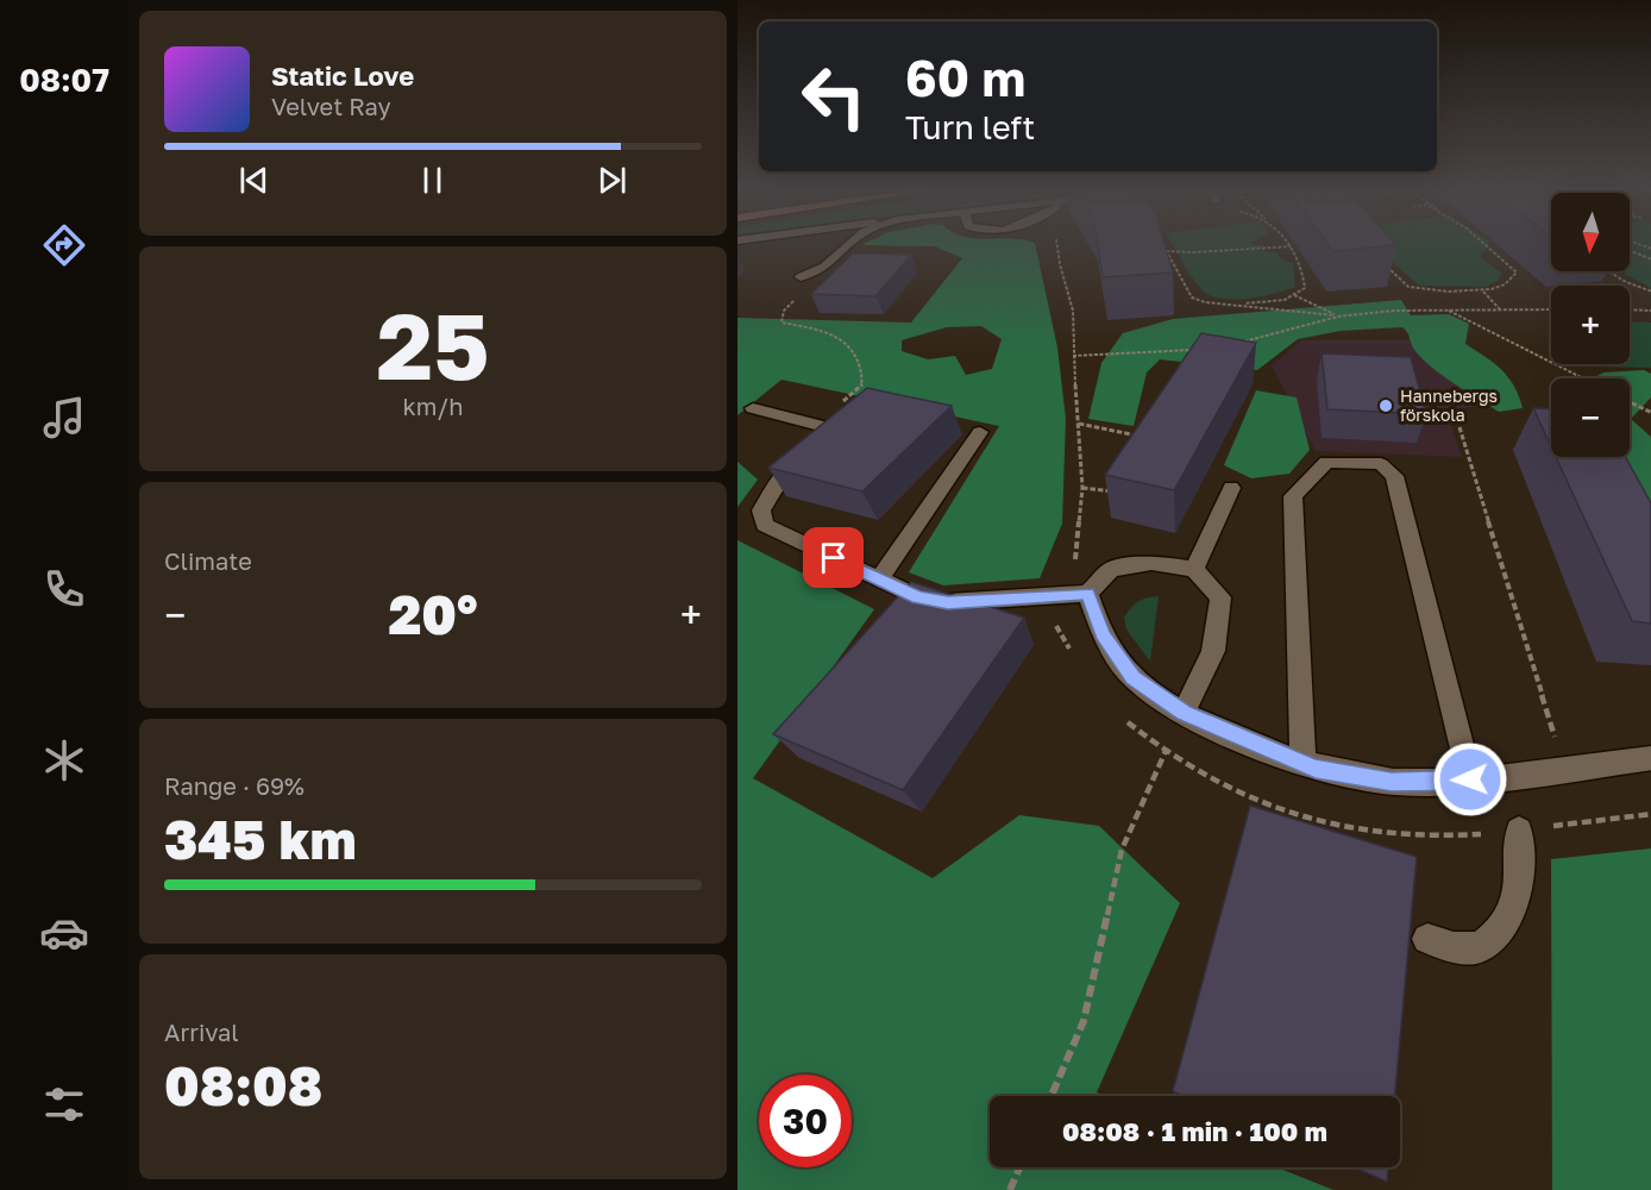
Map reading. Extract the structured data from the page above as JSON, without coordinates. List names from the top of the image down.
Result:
{
  "places": ["Hannebergs förskola"],
  "north": "bottom",
  "page": {
    "tabs": "08:07",
    "turn": ["60 m", "Turn left"],
    "song": ["Static Love", "Velvet Ray"],
    "map_buttons": ["+", "−"],
    "tile": [
      ["25", "km/h"],
      "Climate",
      ["Range · 69%", "345 km"],
      ["Arrival", "08:08"]
    ],
    "heat": ["−", "20°", "+"],
    "limit": "30",
    "trip": "08:08 · 1 min · 100 m"
  }
}
